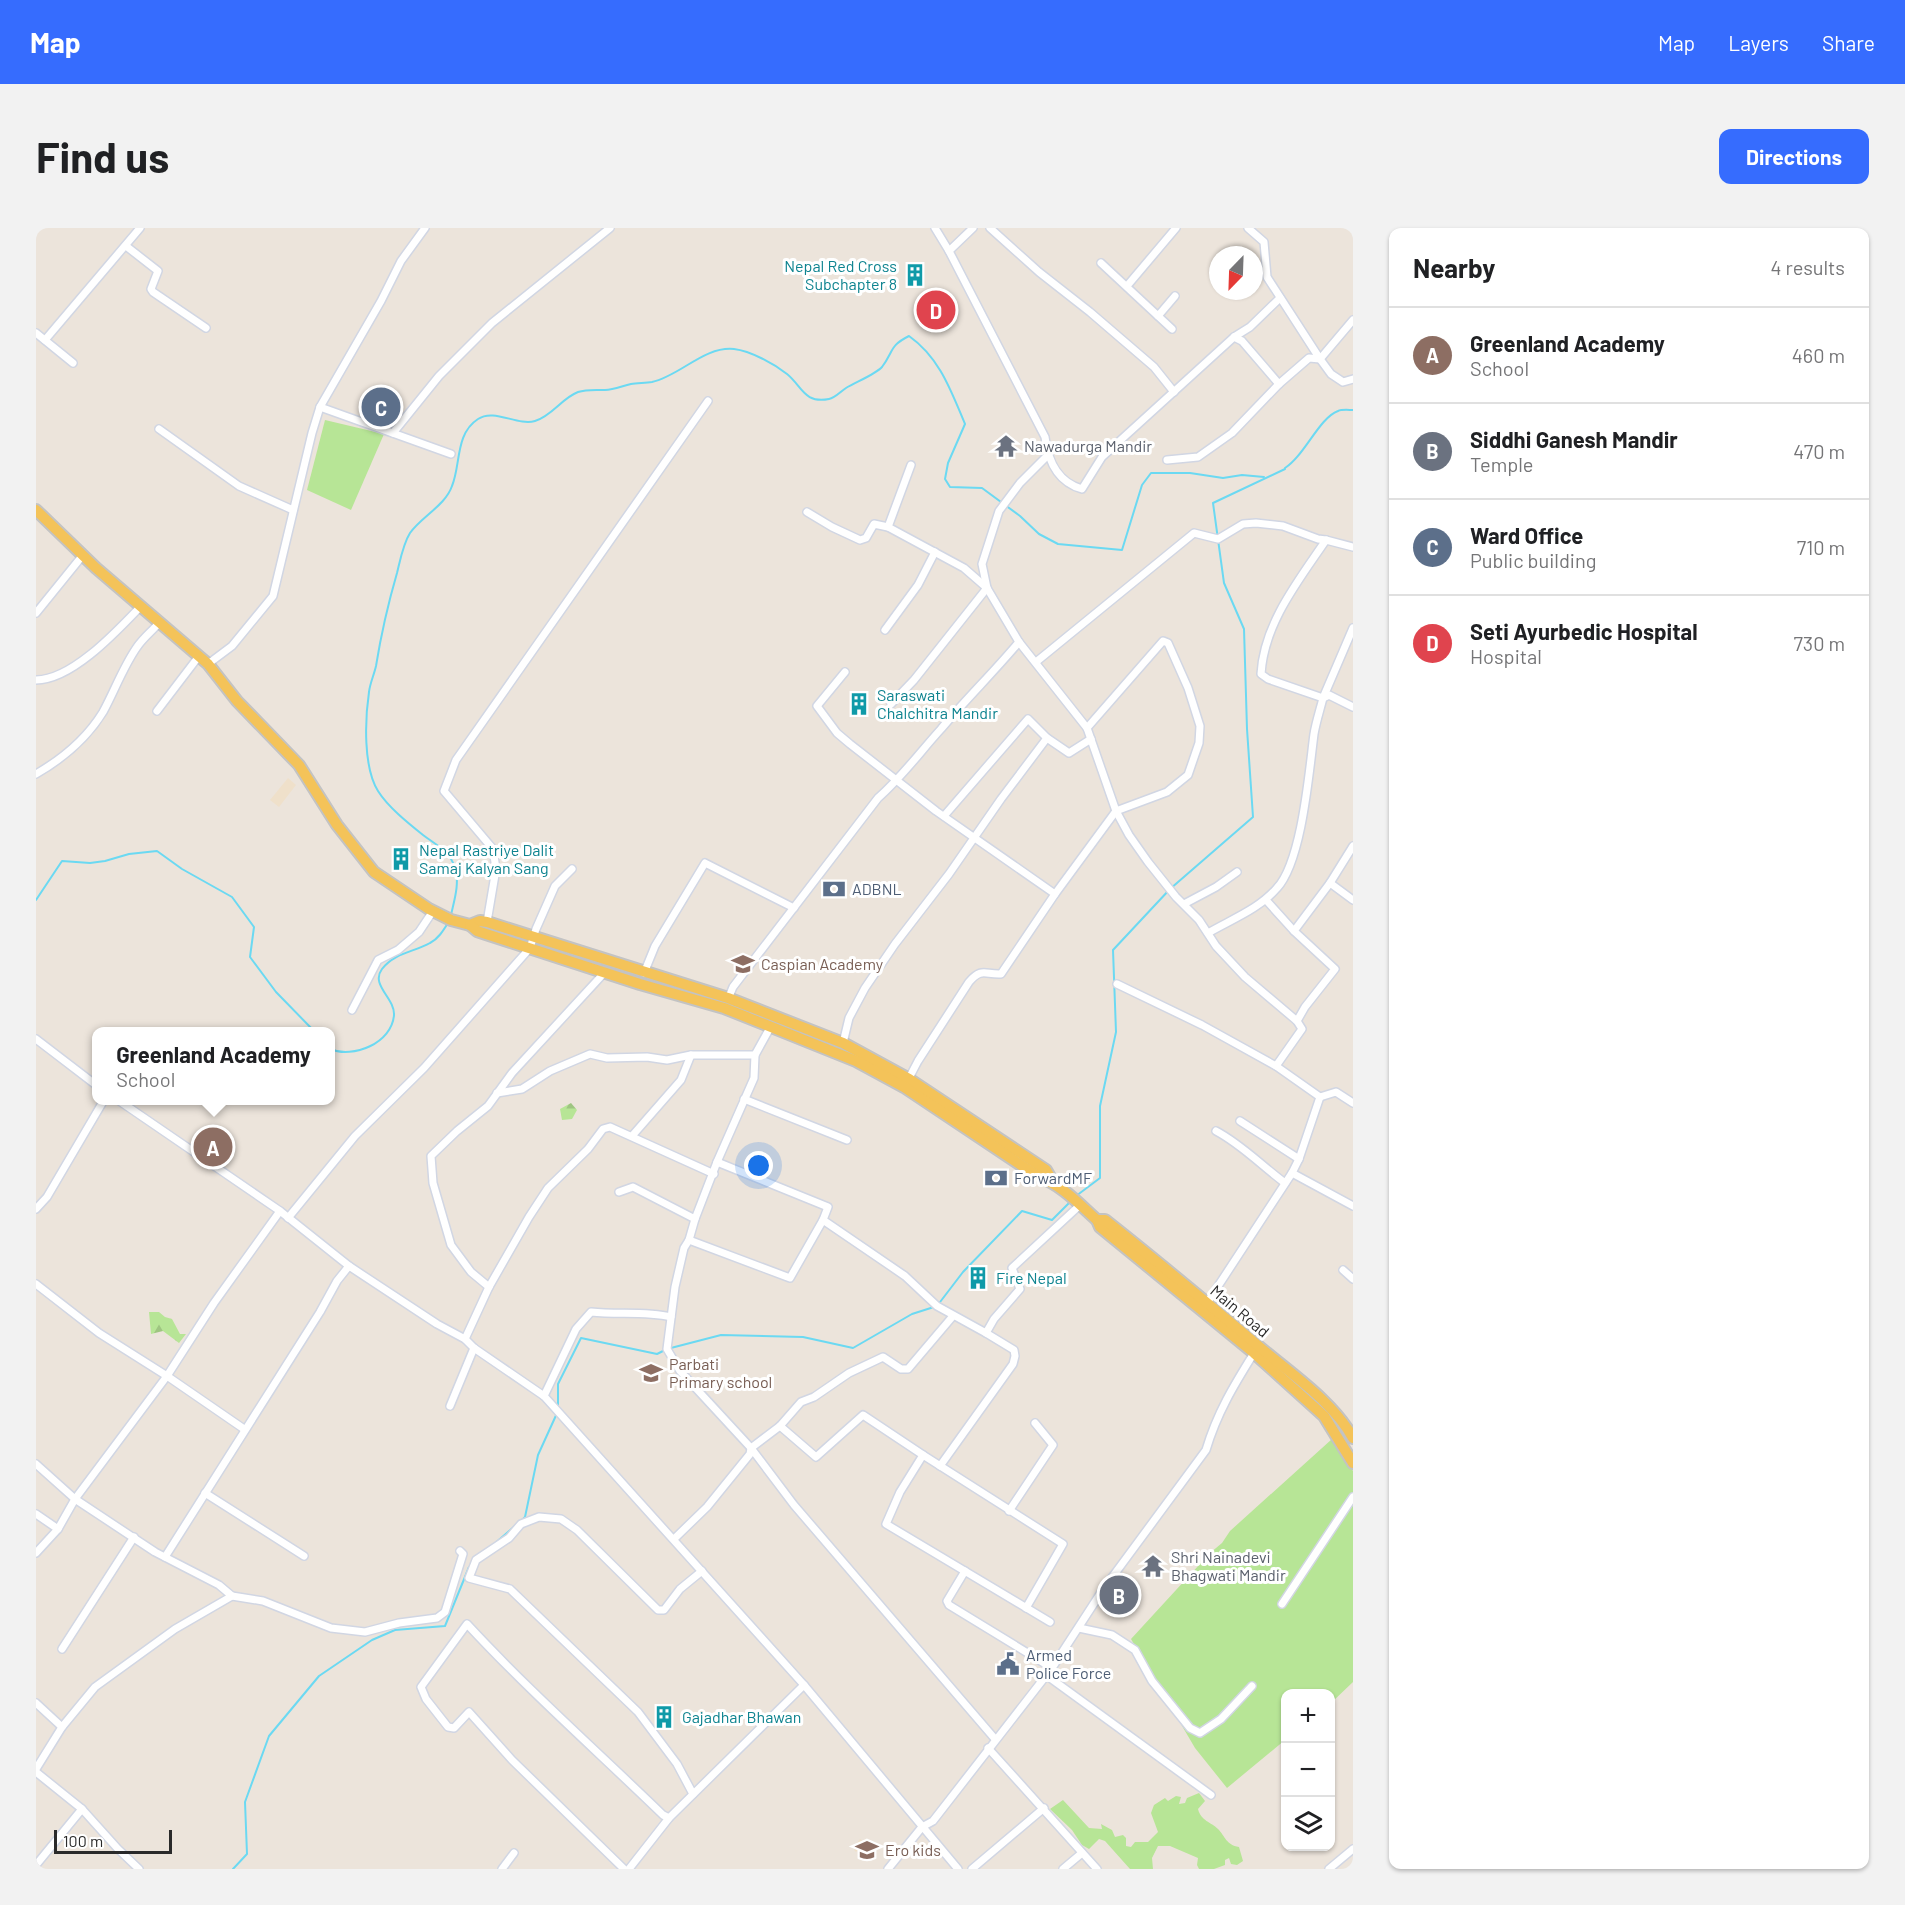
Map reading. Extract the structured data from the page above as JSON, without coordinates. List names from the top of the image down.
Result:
{
  "streets": {
    "main road": ["Main Road"]
  },
  "places": {
    "building": [
      "Nepal Red Cross Subchapter 8",
      "Saraswati Chalchitra Mandir",
      "Nepal Rastriye Dalit Samaj Kalyan Sang",
      "Fire Nepal",
      "Gajadhar Bhawan"
    ],
    "temple": ["Nawadurga Mandir", "Shri Nainadevi Bhagwati Mandir"],
    "bank": ["ADBNL", "ForwardMF"],
    "school or university": ["Caspian Academy", "Parbati Primary school", "Ero kids"],
    "public building": ["Armed Police Force"]
  },
  "scale_bar": "100 m",
  "north": "bottom left",
  "page": {
    "header": "Map",
    "nav": ["Map", "Layers", "Share"],
    "buttons": "Directions",
    "title": "Find us",
    "heading": ["Nearby", "4 results"],
    "pins": [
      "D",
      "C",
      "A",
      "B"
    ],
    "list": [
      {
        "mark": "A",
        "name": "Greenland Academy",
        "note": "School",
        "value": "460 m"
      },
      {
        "mark": "B",
        "name": "Siddhi Ganesh Mandir",
        "note": "Temple",
        "value": "470 m"
      },
      {
        "mark": "C",
        "name": "Ward Office",
        "note": "Public building",
        "value": "710 m"
      },
      {
        "mark": "D",
        "name": "Seti Ayurbedic Hospital",
        "note": "Hospital",
        "value": "730 m"
      }
    ],
    "popup": ["Greenland Academy", "School"],
    "map_buttons": ["+", "−"],
    "scale": "100 m"
  }
}
